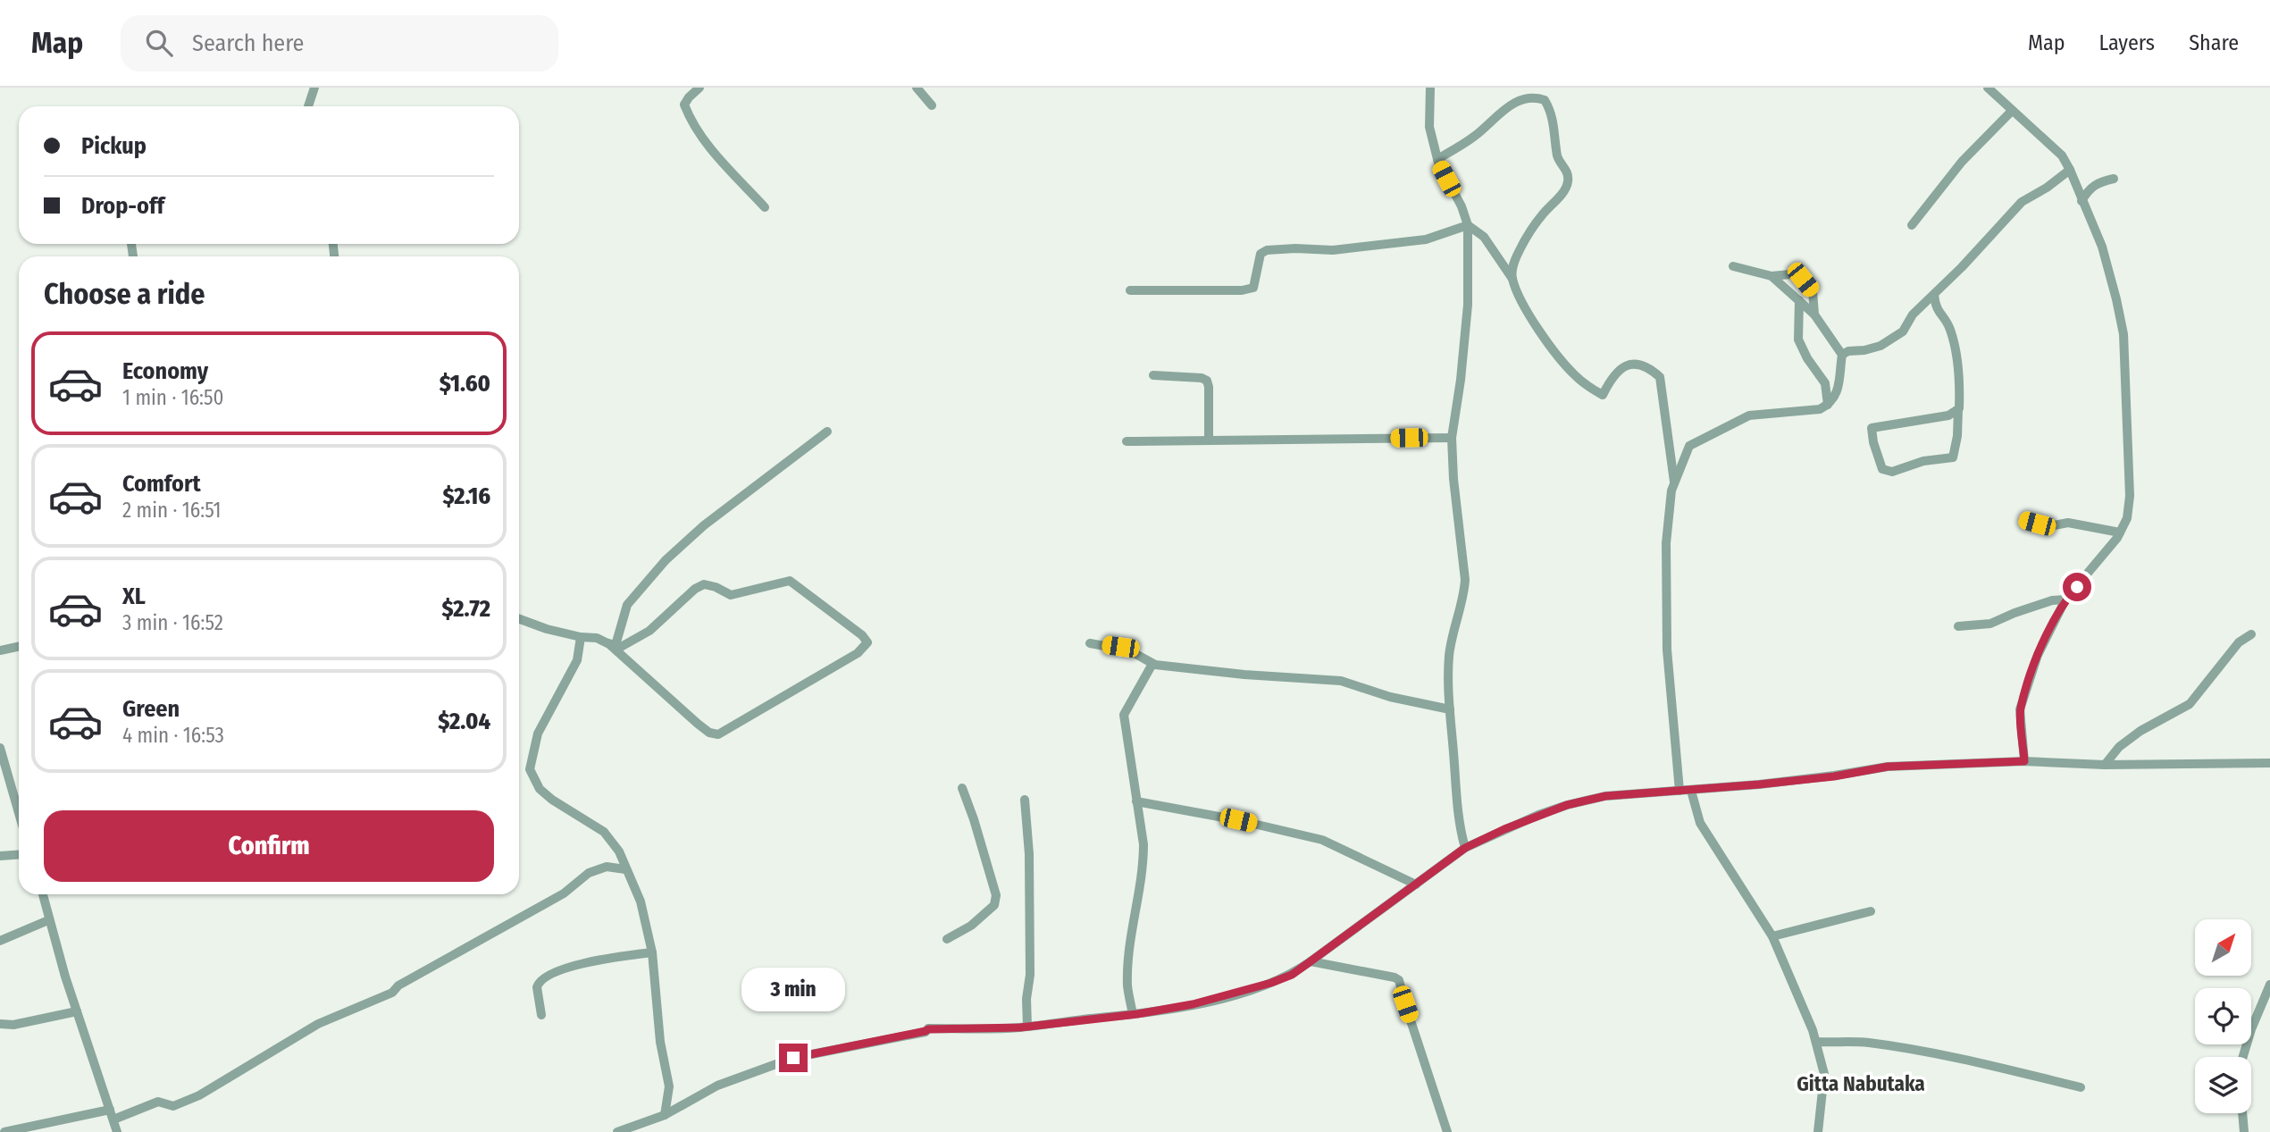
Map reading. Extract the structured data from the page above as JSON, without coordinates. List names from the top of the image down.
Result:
{
  "districts": ["Gitta Nabutaka"],
  "north": "top right",
  "page": {
    "header": "Map",
    "search": "Search here",
    "nav": ["Map", "Layers", "Share"],
    "banner": ["Pickup", "Drop-off"],
    "heading": "Choose a ride",
    "list": [
      {
        "name": "Economy",
        "note": "1 min · 16:50",
        "value": "$1.60"
      },
      {
        "name": "Comfort",
        "note": "2 min · 16:51",
        "value": "$2.16"
      },
      {
        "name": "XL",
        "note": "3 min · 16:52",
        "value": "$2.72"
      },
      {
        "name": "Green",
        "note": "4 min · 16:53",
        "value": "$2.04"
      }
    ],
    "buttons": "Confirm",
    "bubble": "3 min"
  }
}
